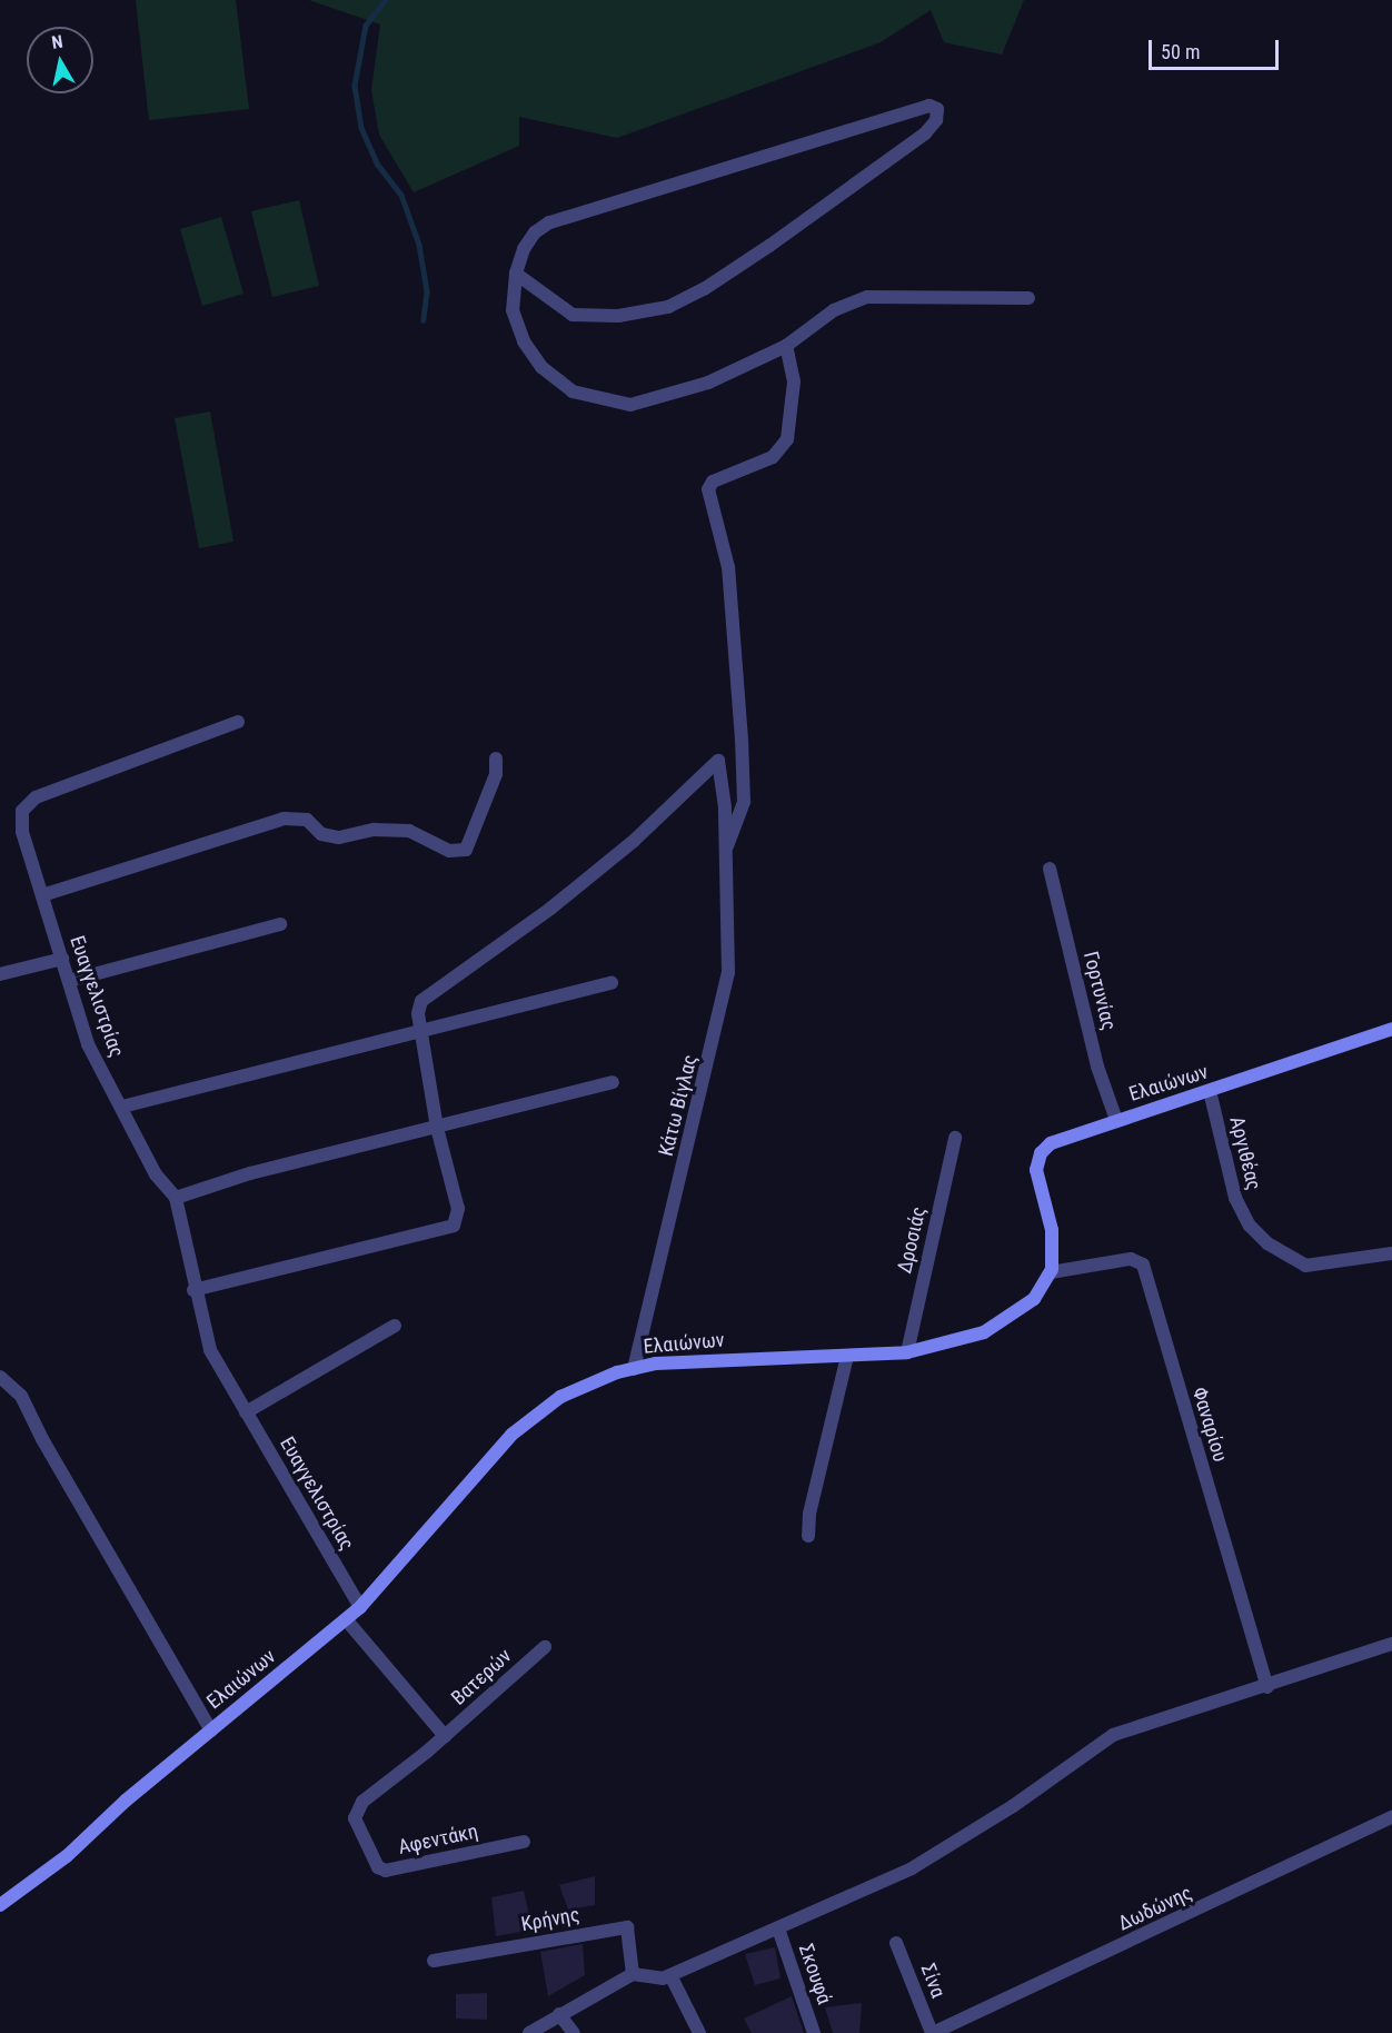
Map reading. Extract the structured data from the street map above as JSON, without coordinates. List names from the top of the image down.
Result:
{
  "streets": {
    "main road": ["Ελαιώνων"],
    "street": [
      "Γορτυνίας",
      "Ευαγγελιστρίας",
      "Κάτω Βίγλας",
      "Αργιθέας",
      "Δροσιάς",
      "Φαναρίου",
      "Βατερών",
      "Αφεντάκη",
      "Δωδώνης",
      "Κρήνης",
      "Σκουφά",
      "Σίνα"
    ]
  },
  "crossings": [
    ["Γορτυνίας", "Ελαιώνων"],
    ["Ευαγγελιστρίας", "Ελαιώνων"],
    ["Ελαιώνων", "Κάτω Βίγλας"],
    ["Ελαιώνων", "Αργιθέας"],
    ["Ελαιώνων", "Δροσιάς"],
    ["Ελαιώνων", "Φαναρίου"],
    ["Βατερών", "Αφεντάκη"],
    ["Δωδώνης", "Σίνα"]
  ],
  "scale_bar": "50 m",
  "north": "top"
}
